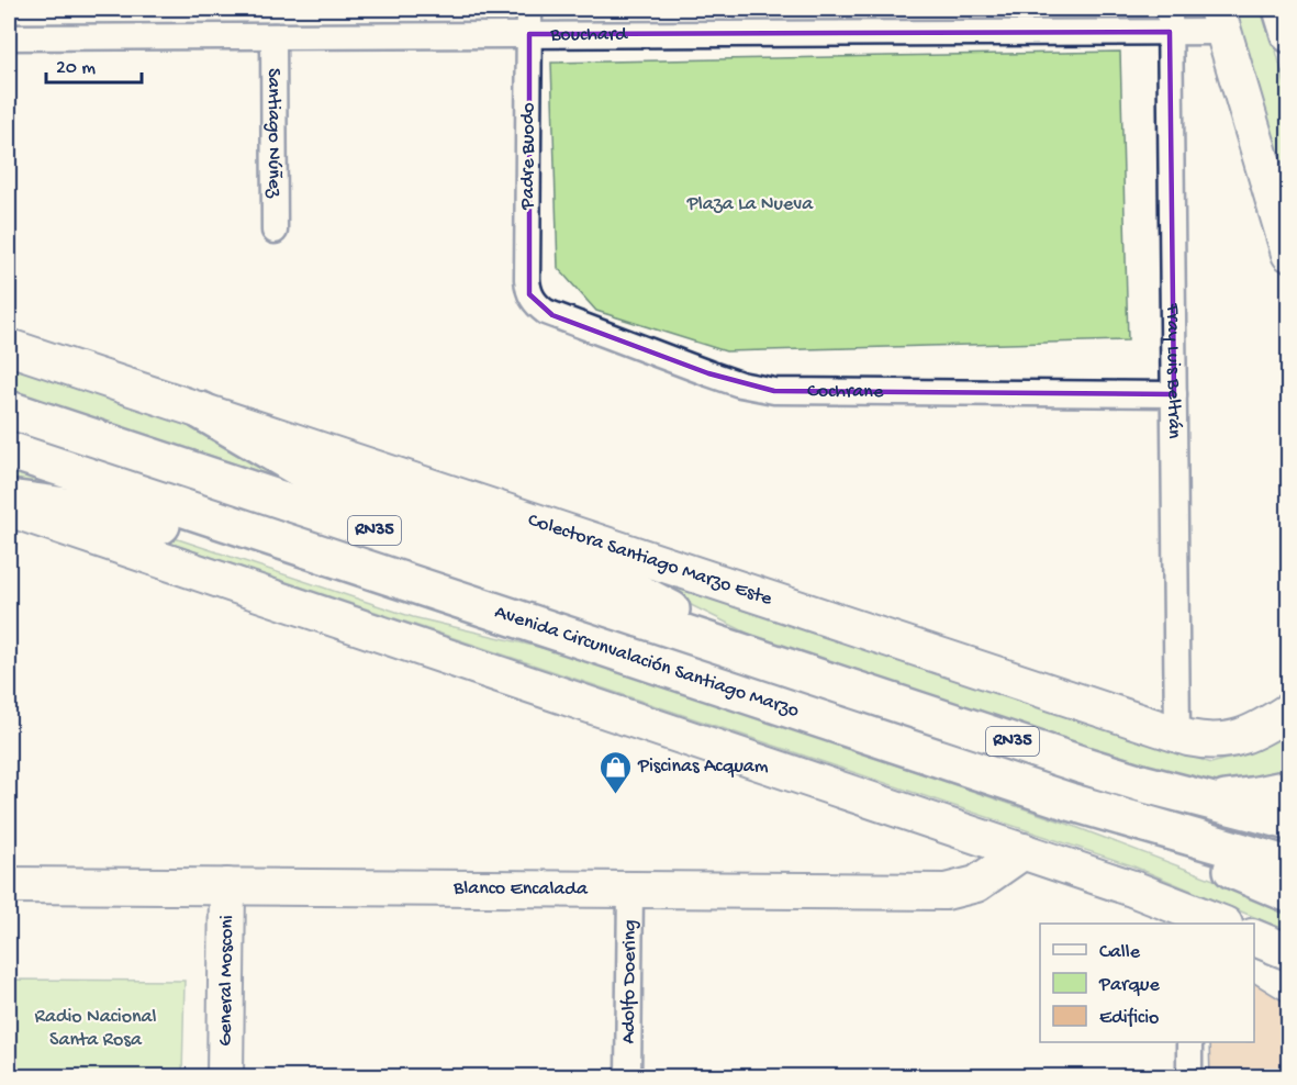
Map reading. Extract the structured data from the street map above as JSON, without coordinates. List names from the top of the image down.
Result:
{
  "streets": {
    "main road": ["RN35", "Avenida Circunvalación Santiago Marzo"],
    "street": [
      "Bouchard",
      "Santiago Núñez",
      "Padre Buodo",
      "Fray Luis Beltrán",
      "Cochrane",
      "Colectora Santiago Marzo Este",
      "Blanco Encalada",
      "General Mosconi",
      "Adolfo Doering"
    ]
  },
  "crossings": [
    ["Bouchard", "Santiago Núñez"],
    ["Bouchard", "Padre Buodo"],
    ["Bouchard", "Fray Luis Beltrán"],
    ["Padre Buodo", "Cochrane"],
    ["Fray Luis Beltrán", "Cochrane"],
    ["Fray Luis Beltrán", "Colectora Santiago Marzo Este"],
    ["Blanco Encalada", "General Mosconi"],
    ["Blanco Encalada", "Adolfo Doering"]
  ],
  "parks": ["Plaza La Nueva", "Radio Nacional Santa Rosa"],
  "places": {
    "shop": ["Piscinas Acquam"]
  },
  "legend": ["Calle", "Parque", "Edificio"],
  "scale_bar": "20 m"
}
